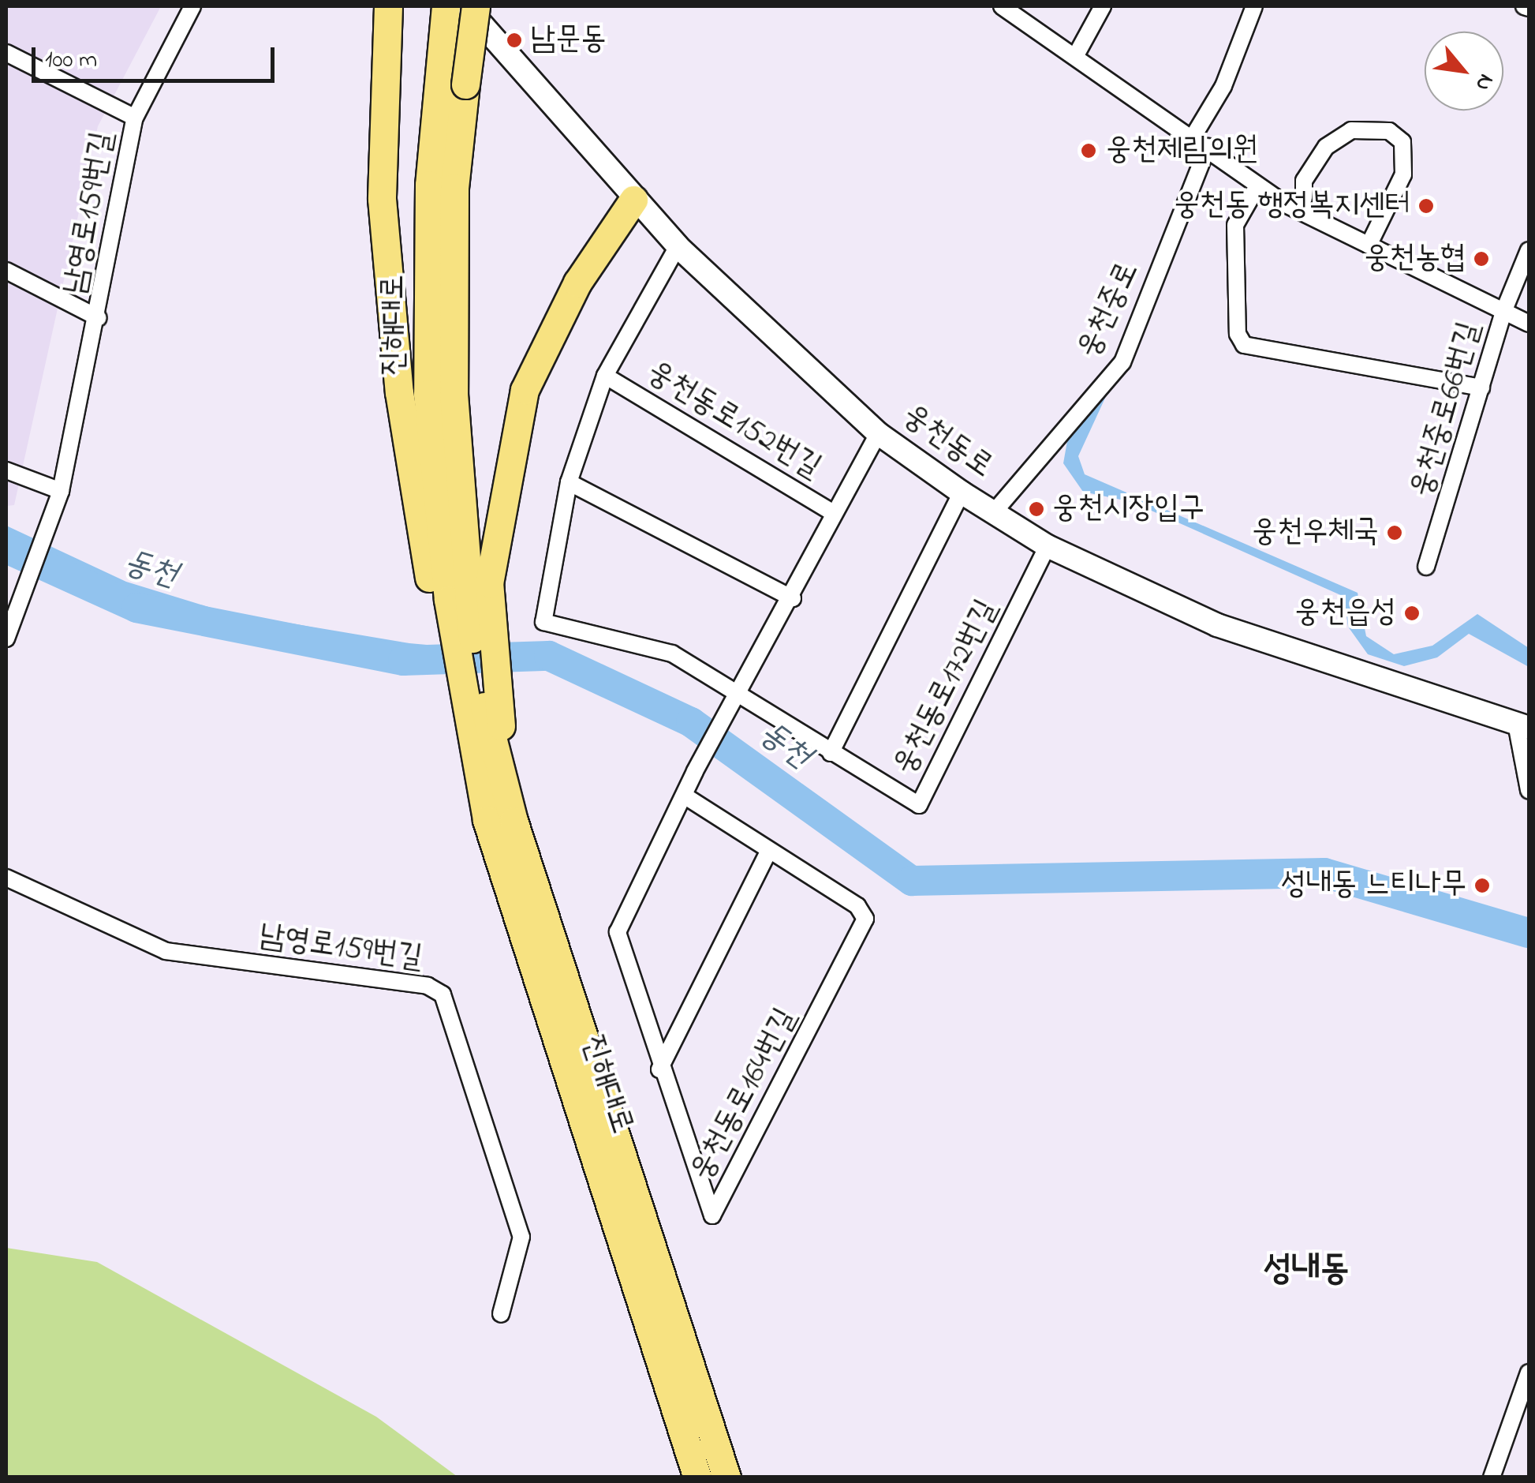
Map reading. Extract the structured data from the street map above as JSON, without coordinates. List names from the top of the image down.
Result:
{
  "streets": {
    "highway": ["진해대로"],
    "main road": ["웅천동로"],
    "street": [
      "남영로159번길",
      "웅천중로",
      "웅천중로66번길",
      "웅천동로152번길",
      "웅천동로172번길",
      "웅천동로164번길"
    ]
  },
  "crossings": [
    ["웅천중로", "웅천동로"],
    ["웅천동로152번길", "웅천동로"],
    ["웅천동로152번길", "웅천동로172번길"],
    ["웅천동로152번길", "웅천동로164번길"],
    ["웅천동로", "웅천동로172번길"],
    ["웅천동로172번길", "웅천동로164번길"]
  ],
  "districts": ["성내동"],
  "water": ["동천"],
  "places": [
    "남문동",
    "웅천제림의원",
    "웅천동 행정복지센터",
    "웅천농협",
    "웅천시장입구",
    "웅천우체국",
    "웅천읍성",
    "성내동 느티나무"
  ],
  "scale_bar": "100 m",
  "north": "bottom right"
}
